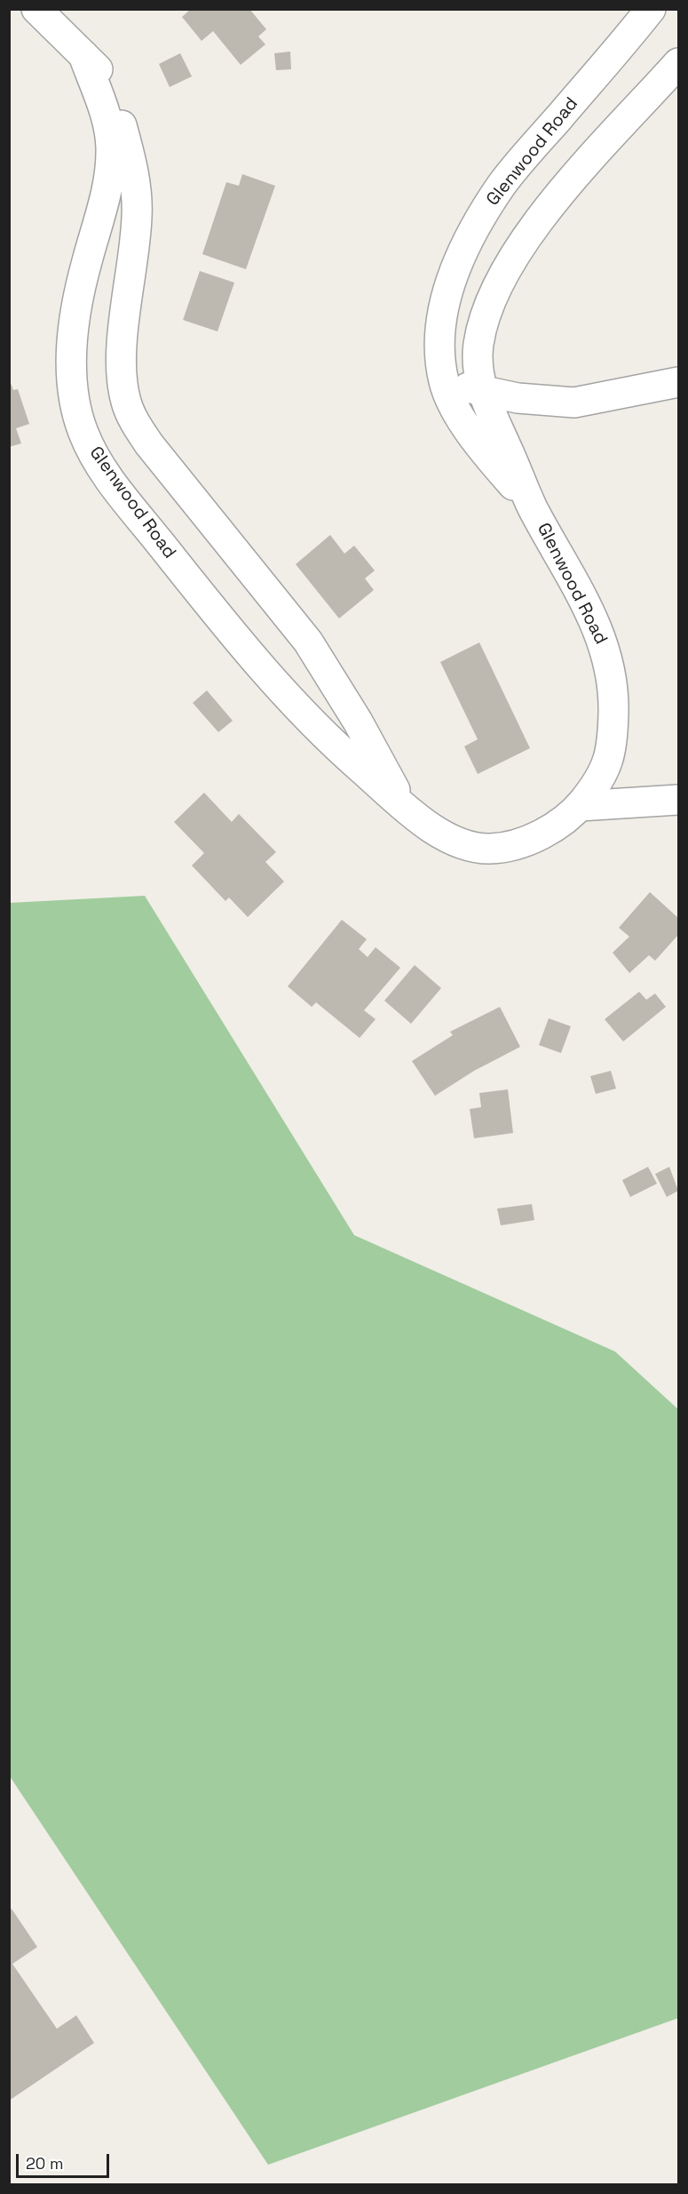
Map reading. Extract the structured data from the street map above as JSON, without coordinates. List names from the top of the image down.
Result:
{
  "streets": {
    "street": ["Glenwood Road"]
  },
  "scale_bar": "20 m"
}
